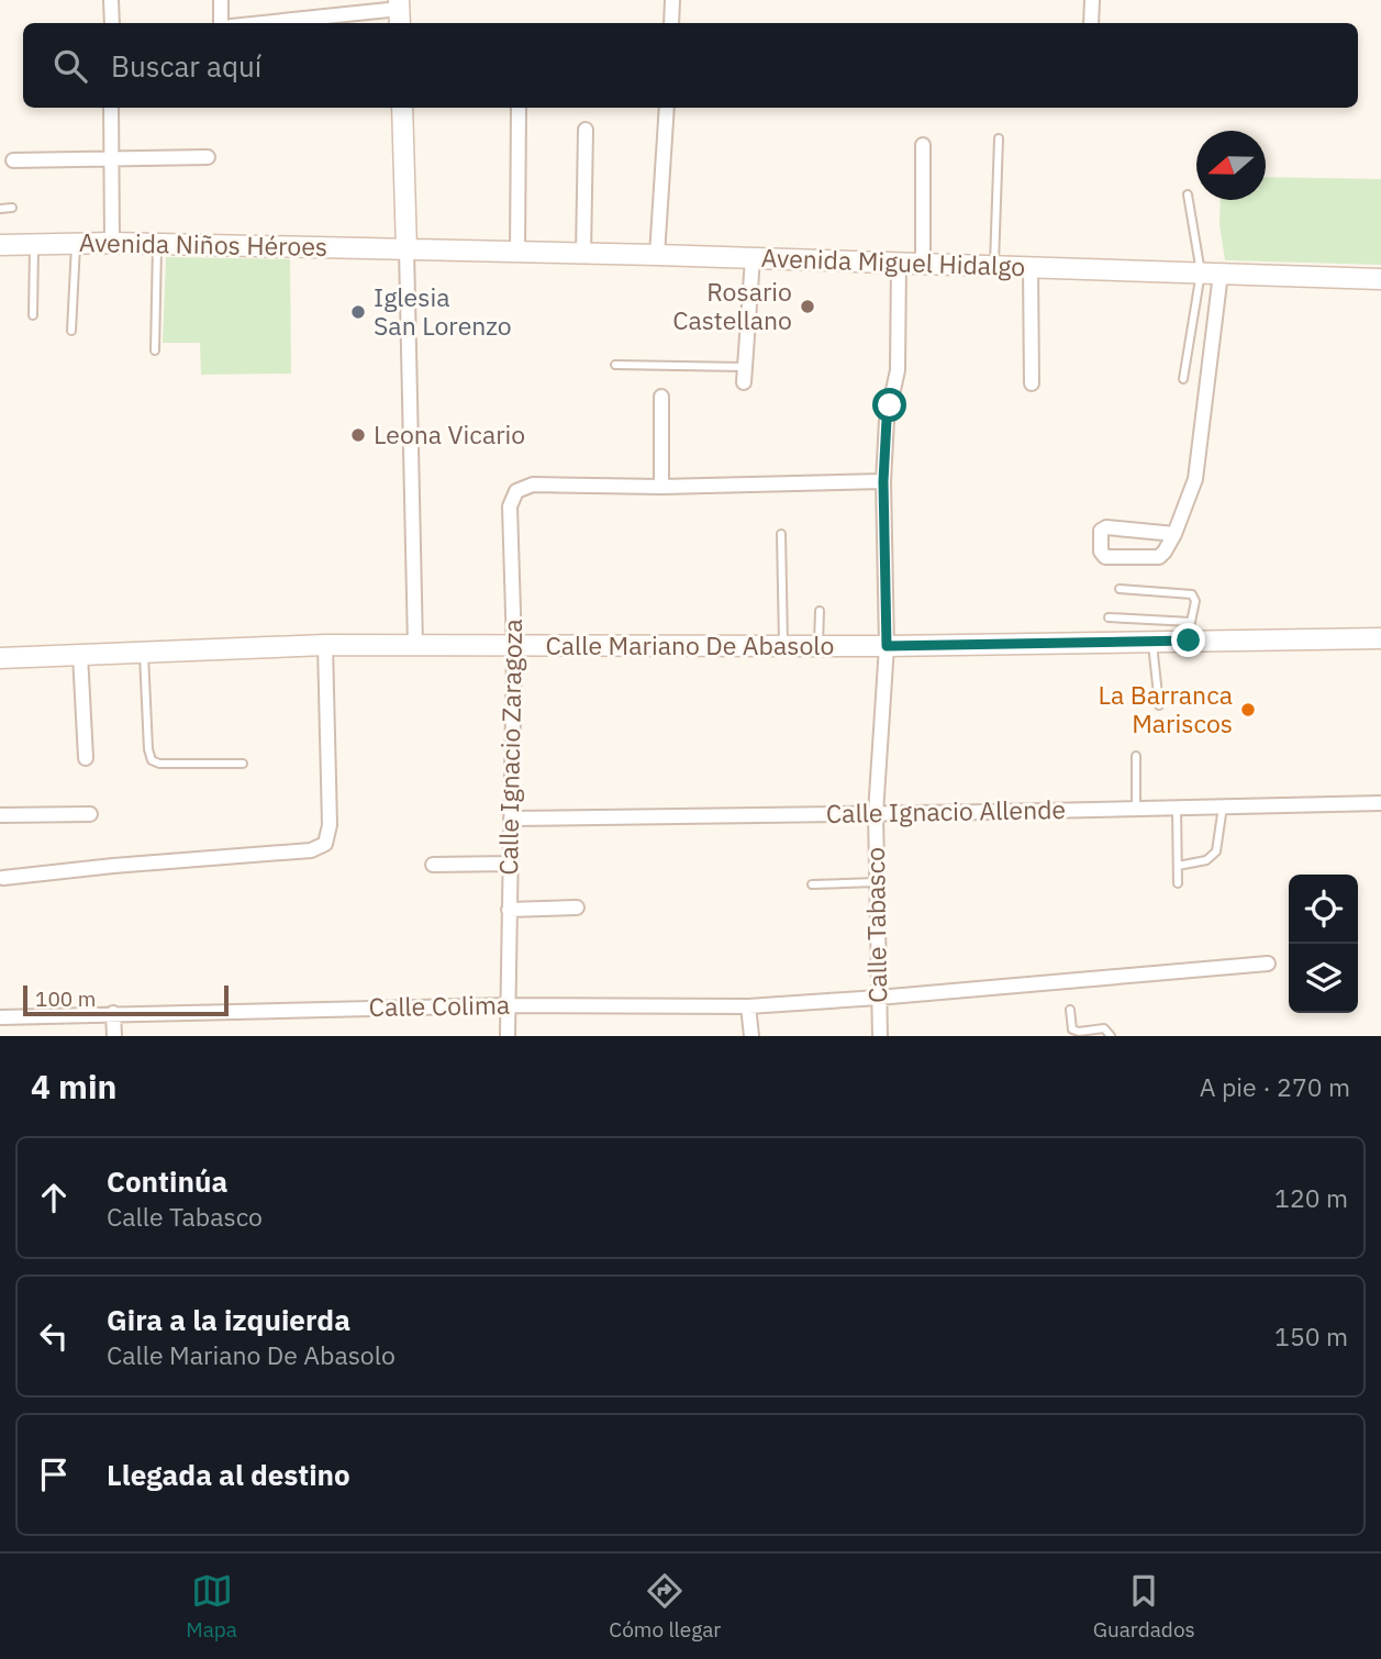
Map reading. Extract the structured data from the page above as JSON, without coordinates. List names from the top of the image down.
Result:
{
  "streets": {
    "street": [
      "Avenida Niños Héroes",
      "Avenida Miguel Hidalgo",
      "Calle Mariano De Abasolo",
      "Calle Ignacio Zaragoza",
      "Calle Ignacio Allende",
      "Calle Tabasco",
      "Calle Colima"
    ]
  },
  "crossings": [
    ["Avenida Niños Héroes", "Avenida Miguel Hidalgo"],
    ["Avenida Miguel Hidalgo", "Calle Tabasco"],
    ["Calle Mariano De Abasolo", "Calle Ignacio Zaragoza"],
    ["Calle Mariano De Abasolo", "Calle Tabasco"],
    ["Calle Ignacio Zaragoza", "Calle Ignacio Allende"],
    ["Calle Ignacio Zaragoza", "Calle Colima"],
    ["Calle Ignacio Allende", "Calle Tabasco"],
    ["Calle Tabasco", "Calle Colima"]
  ],
  "places": [
    "Rosario Castellano",
    "Iglesia San Lorenzo",
    "Leona Vicario",
    "La Barranca Mariscos"
  ],
  "scale_bar": "100 m",
  "north": "left",
  "page": {
    "search": "Buscar aquí",
    "scale": "100 m",
    "heading": ["4 min", "A pie · 270 m"],
    "list": [
      ["Continúa", "Calle Tabasco", "120 m"],
      ["Gira a la izquierda", "Calle Mariano De Abasolo", "150 m"],
      "Llegada al destino"
    ],
    "nav": ["Mapa", "Cómo llegar", "Guardados"]
  }
}
